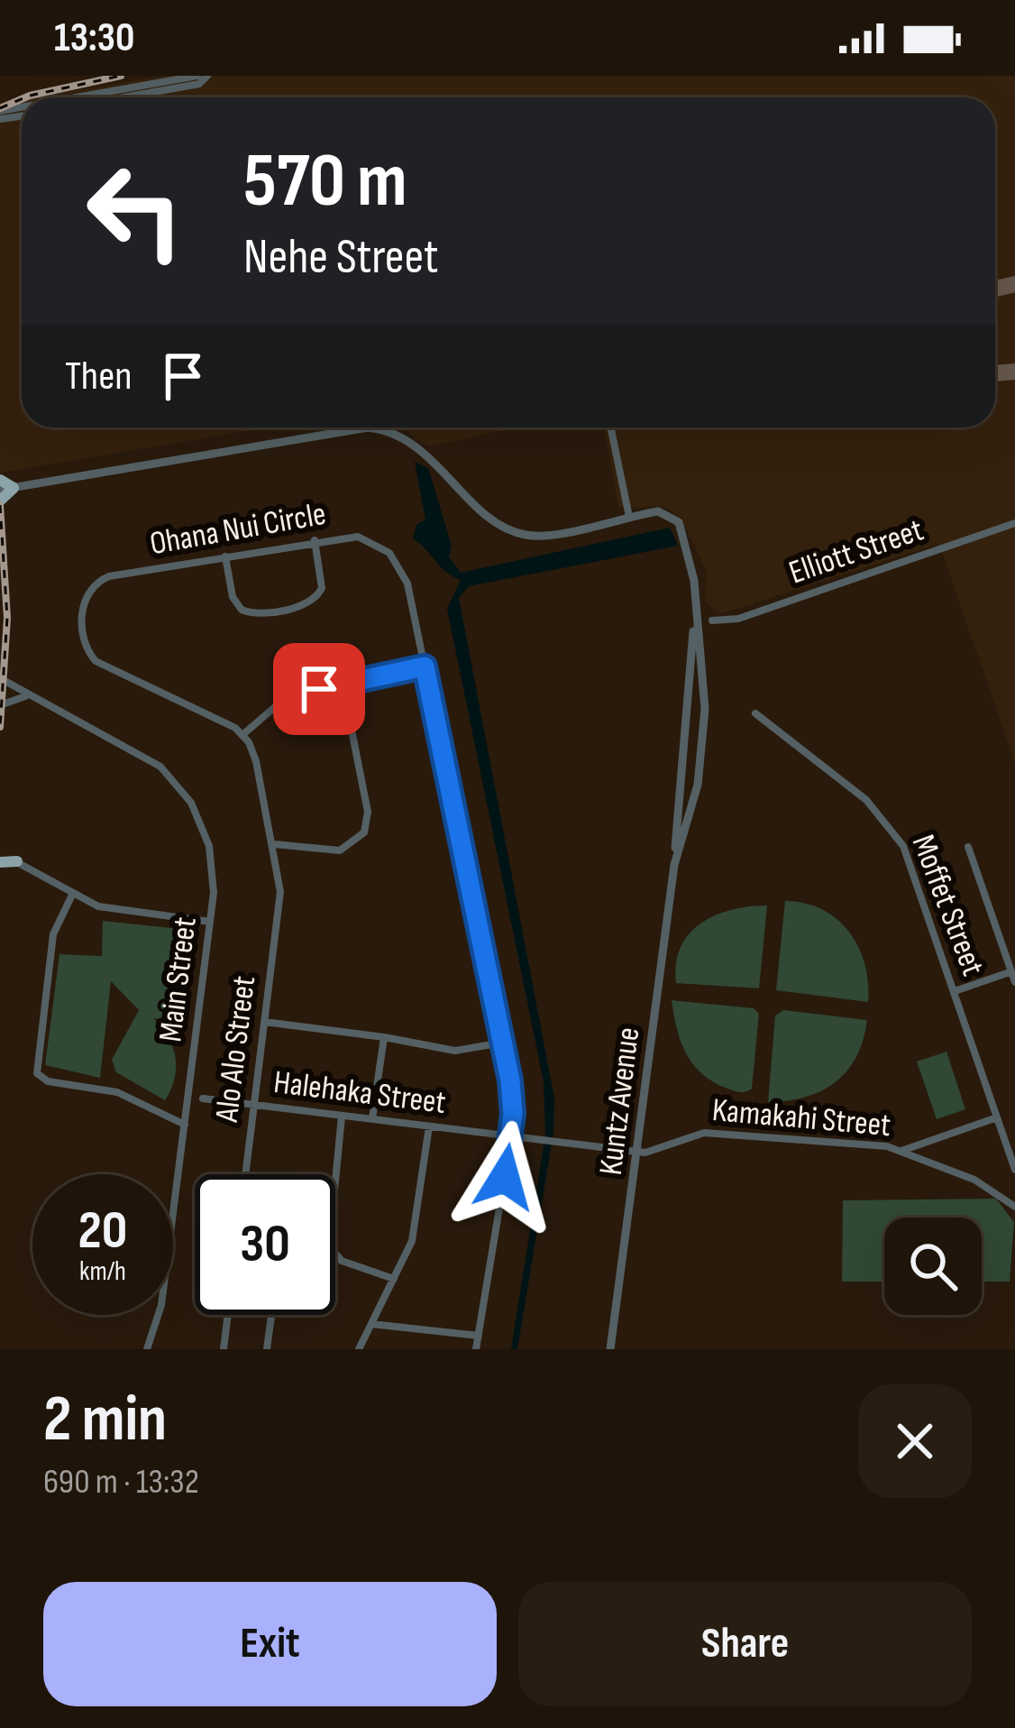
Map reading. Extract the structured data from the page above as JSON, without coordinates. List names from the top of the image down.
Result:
{
  "streets": {
    "street": [
      "Ohana Nui Circle",
      "Elliott Street",
      "Moffet Street",
      "Main Street",
      "Alo Alo Street",
      "Halehaka Street",
      "Kuntz Avenue",
      "Kamakahi Street"
    ]
  },
  "crossings": [
    ["Ohana Nui Circle", "Halehaka Street"],
    ["Alo Alo Street", "Halehaka Street"],
    ["Halehaka Street", "Kuntz Avenue"],
    ["Halehaka Street", "Kamakahi Street"],
    ["Kuntz Avenue", "Kamakahi Street"]
  ],
  "page": {
    "status": "13:30",
    "turn": ["570 m", "Nehe Street"],
    "then": "Then",
    "speed": "20 km/h",
    "limit": "30",
    "heading": ["2 min", "690 m · 13:32"],
    "buttons": ["Exit", "Share"]
  }
}
